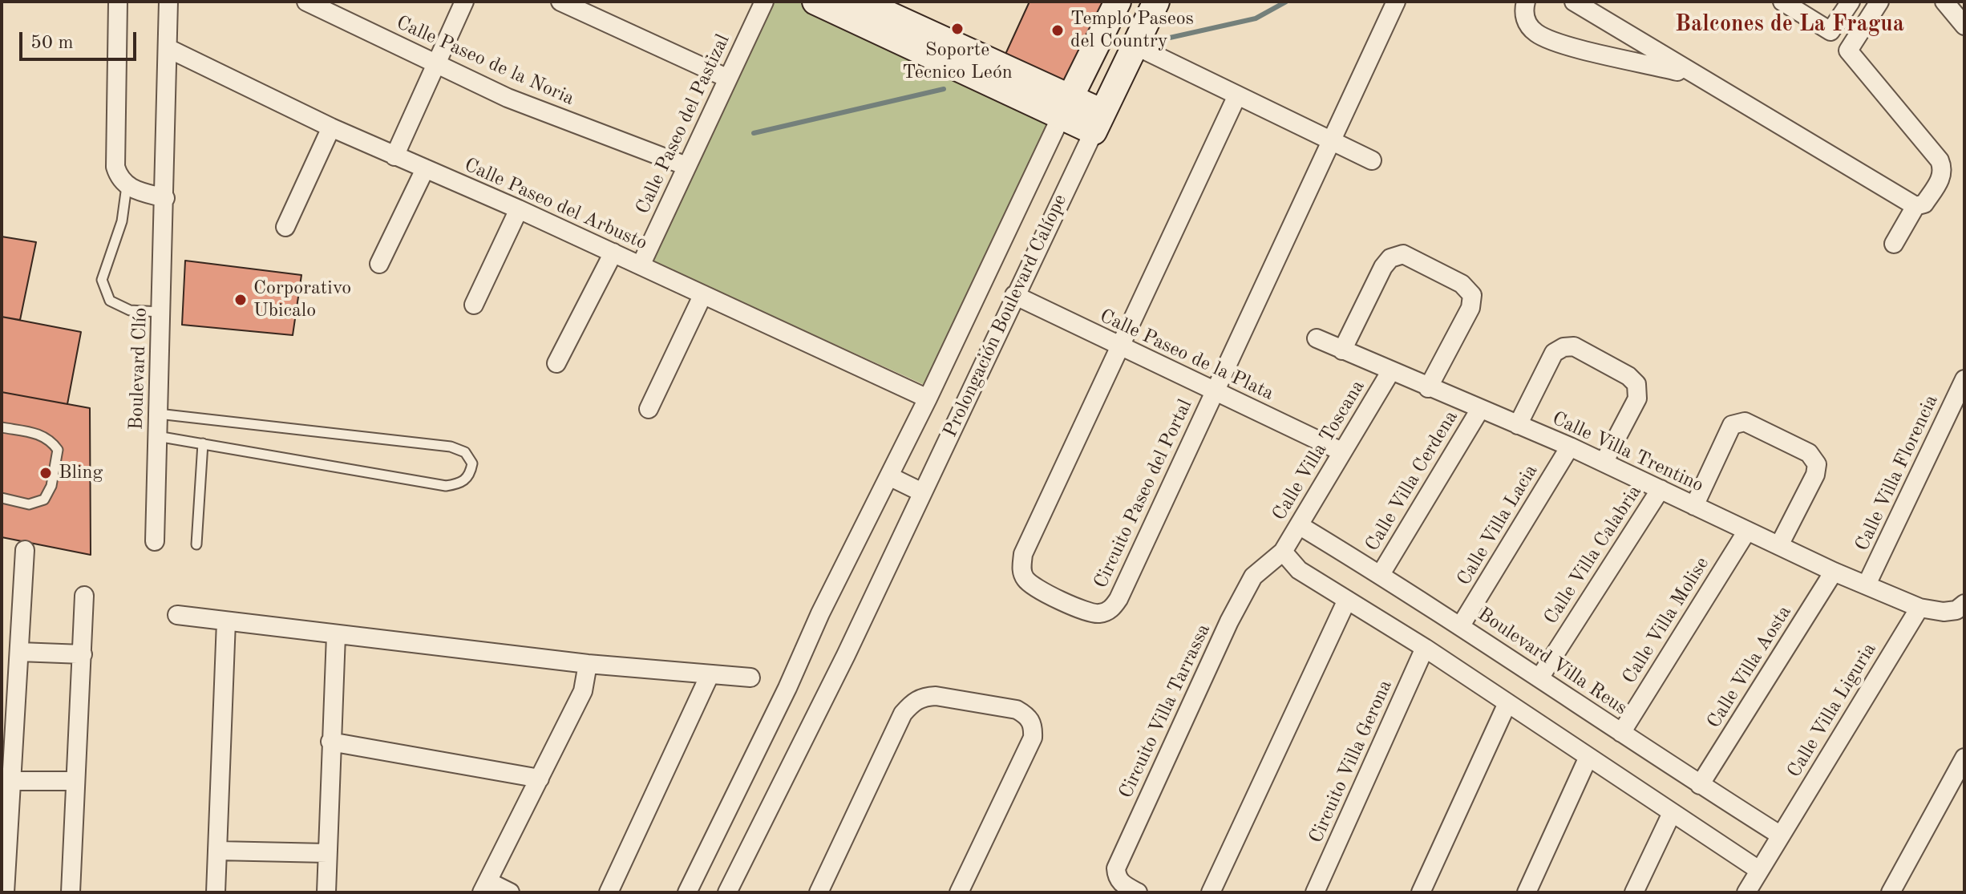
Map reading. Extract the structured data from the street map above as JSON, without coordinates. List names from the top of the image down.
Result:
{
  "streets": {
    "street": [
      "Calle Paseo de la Noria",
      "Calle Paseo del Pastizal",
      "Calle Paseo del Arbusto",
      "Prolongación Boulevard Calíope",
      "Calle Paseo de la Plata",
      "Boulevard Clío",
      "Calle Villa Toscana",
      "Calle Villa Trentino",
      "Calle Villa Florencia",
      "Calle Villa Cerdena",
      "Circuito Paseo del Portal",
      "Calle Villa Lacia",
      "Calle Villa Calabria",
      "Calle Villa Molise",
      "Boulevard Villa Reus",
      "Calle Villa Aosta",
      "Calle Villa Liguria",
      "Circuito Villa Tarrassa",
      "Circuito Villa Gerona"
    ]
  },
  "crossings": [
    ["Calle Paseo de la Noria", "Calle Paseo del Pastizal"],
    ["Calle Paseo del Pastizal", "Calle Paseo del Arbusto"],
    ["Calle Paseo del Arbusto", "Prolongación Boulevard Calíope"],
    ["Calle Paseo del Arbusto", "Boulevard Clío"],
    ["Prolongación Boulevard Calíope", "Calle Paseo de la Plata"],
    ["Calle Paseo de la Plata", "Calle Villa Toscana"],
    ["Calle Paseo de la Plata", "Circuito Paseo del Portal"],
    ["Calle Villa Toscana", "Calle Villa Trentino"],
    ["Calle Villa Toscana", "Boulevard Villa Reus"],
    ["Calle Villa Toscana", "Circuito Villa Tarrassa"],
    ["Calle Villa Trentino", "Calle Villa Florencia"],
    ["Calle Villa Trentino", "Calle Villa Cerdena"],
    ["Calle Villa Trentino", "Calle Villa Lacia"],
    ["Calle Villa Trentino", "Calle Villa Calabria"],
    ["Calle Villa Trentino", "Calle Villa Molise"],
    ["Calle Villa Trentino", "Calle Villa Aosta"],
    ["Calle Villa Trentino", "Calle Villa Liguria"],
    ["Calle Villa Cerdena", "Boulevard Villa Reus"],
    ["Calle Villa Lacia", "Boulevard Villa Reus"],
    ["Calle Villa Calabria", "Boulevard Villa Reus"],
    ["Calle Villa Molise", "Boulevard Villa Reus"],
    ["Boulevard Villa Reus", "Calle Villa Aosta"],
    ["Boulevard Villa Reus", "Calle Villa Liguria"]
  ],
  "districts": ["Balcones de La Fragua"],
  "places": [
    "Soporte Tecnico León",
    "Templo Paseos del Country",
    "Corporativo Ubicalo",
    "Bling"
  ],
  "scale_bar": "50 m"
}
